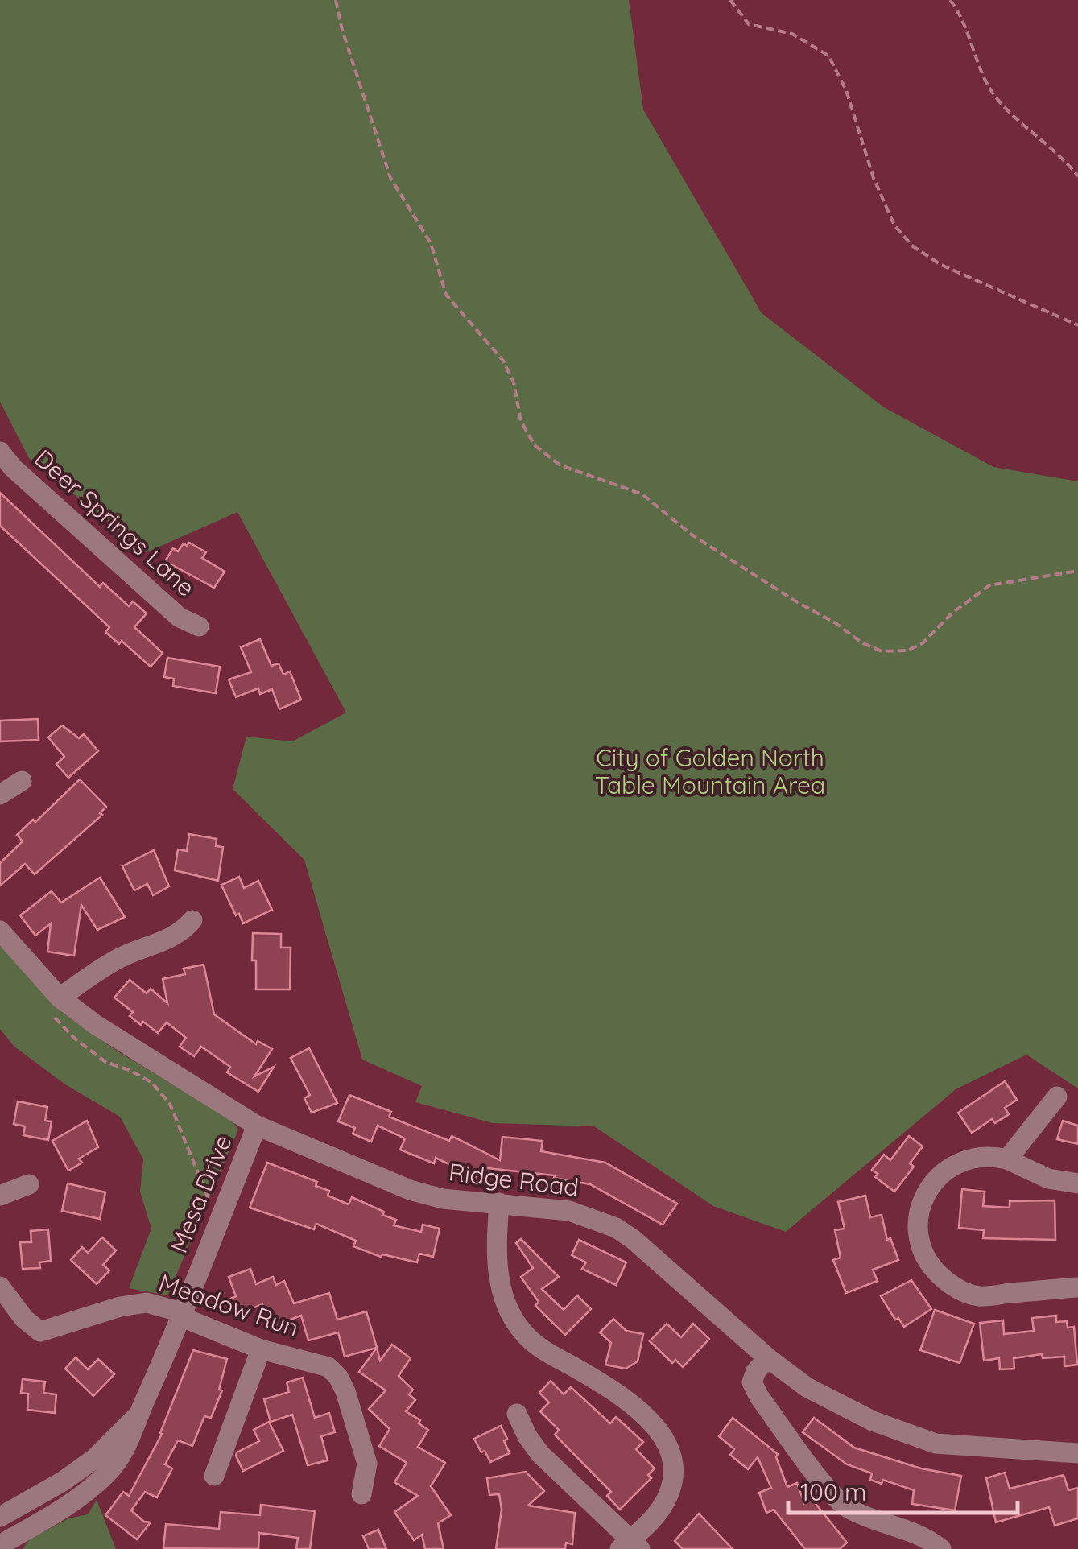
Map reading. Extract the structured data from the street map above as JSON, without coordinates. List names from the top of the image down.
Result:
{
  "streets": {
    "street": [
      "Deer Springs Lane",
      "Ridge Road",
      "Mesa Drive",
      "Meadow Run"
    ]
  },
  "crossings": [
    ["Ridge Road", "Mesa Drive"],
    ["Mesa Drive", "Meadow Run"]
  ],
  "parks": ["City of Golden North Table Mountain Area"],
  "scale_bar": "100 m"
}
